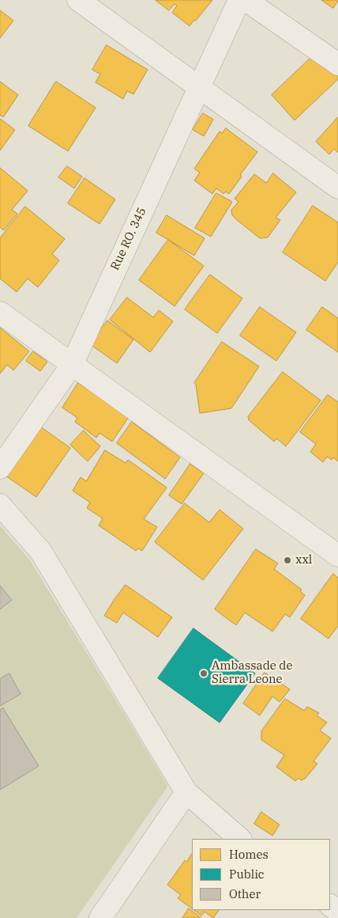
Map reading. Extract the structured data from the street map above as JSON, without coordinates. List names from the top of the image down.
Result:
{
  "streets": {
    "street": ["Rue RO. 345"]
  },
  "places": ["xxl", "Ambassade de Sierra Leone"],
  "legend": ["Homes", "Public", "Other"]
}
